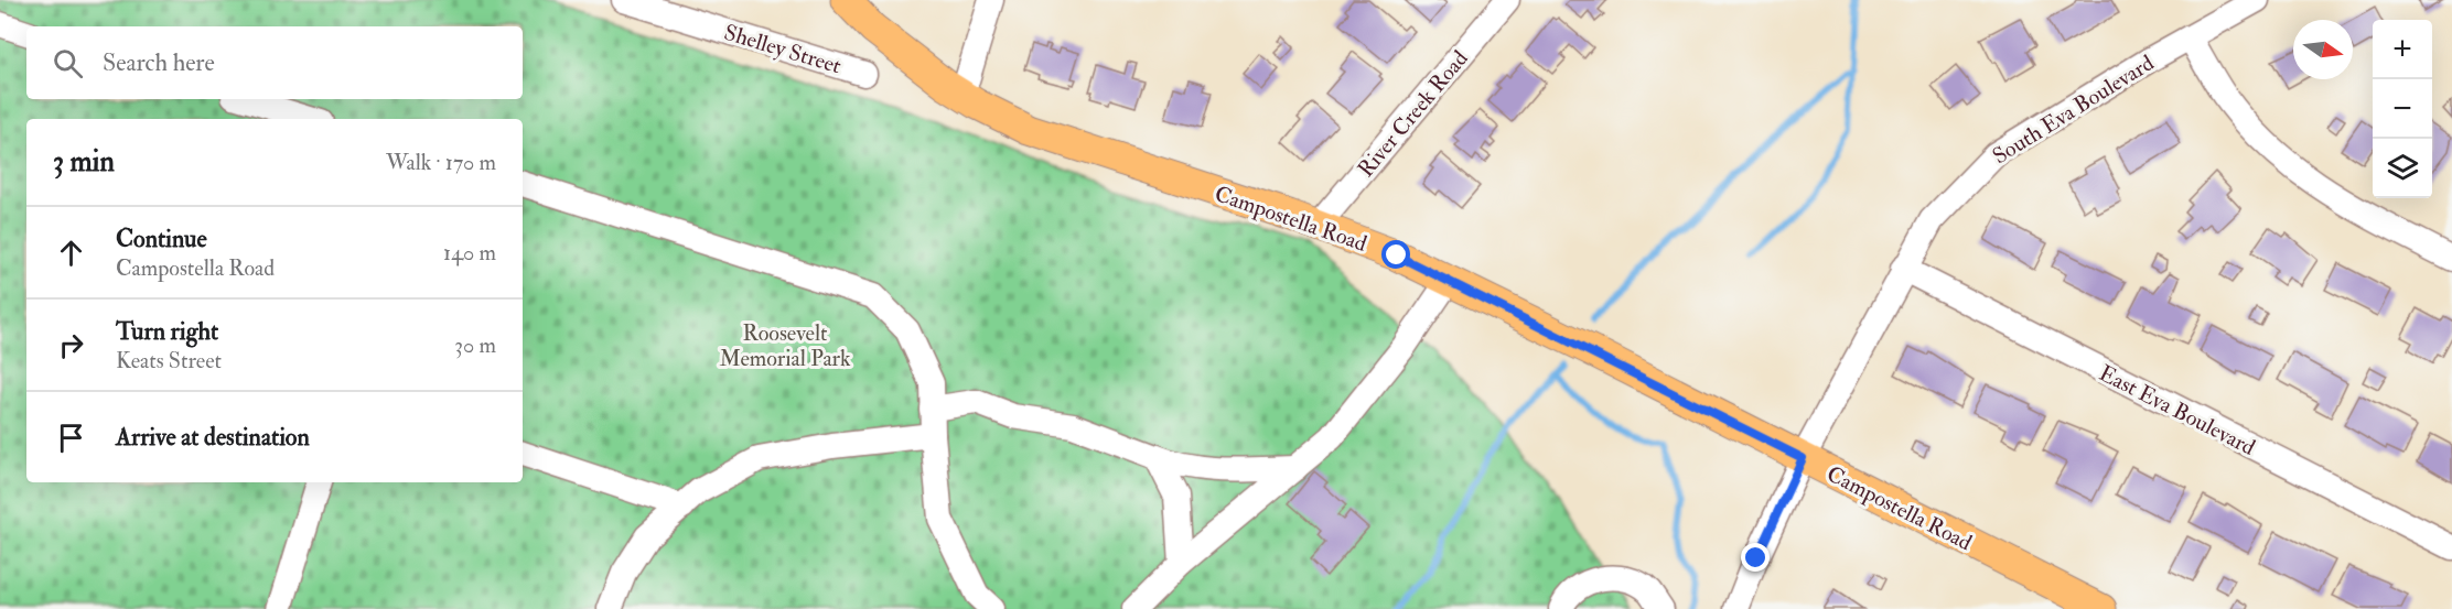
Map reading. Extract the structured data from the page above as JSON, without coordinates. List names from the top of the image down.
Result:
{
  "streets": {
    "main road": ["Campostella Road"],
    "street": [
      "Shelley Street",
      "South Eva Boulevard",
      "River Creek Road",
      "East Eva Boulevard"
    ]
  },
  "crossings": [
    ["South Eva Boulevard", "Campostella Road"],
    ["South Eva Boulevard", "East Eva Boulevard"],
    ["River Creek Road", "Campostella Road"]
  ],
  "parks": ["Roosevelt Memorial Park"],
  "north": "right",
  "page": {
    "map_buttons": ["+", "−"],
    "search": "Search here",
    "heading": ["3 min", "Walk · 170 m"],
    "list": [
      ["Continue", "Campostella Road", "140 m"],
      ["Turn right", "Keats Street", "30 m"],
      "Arrive at destination"
    ]
  }
}
